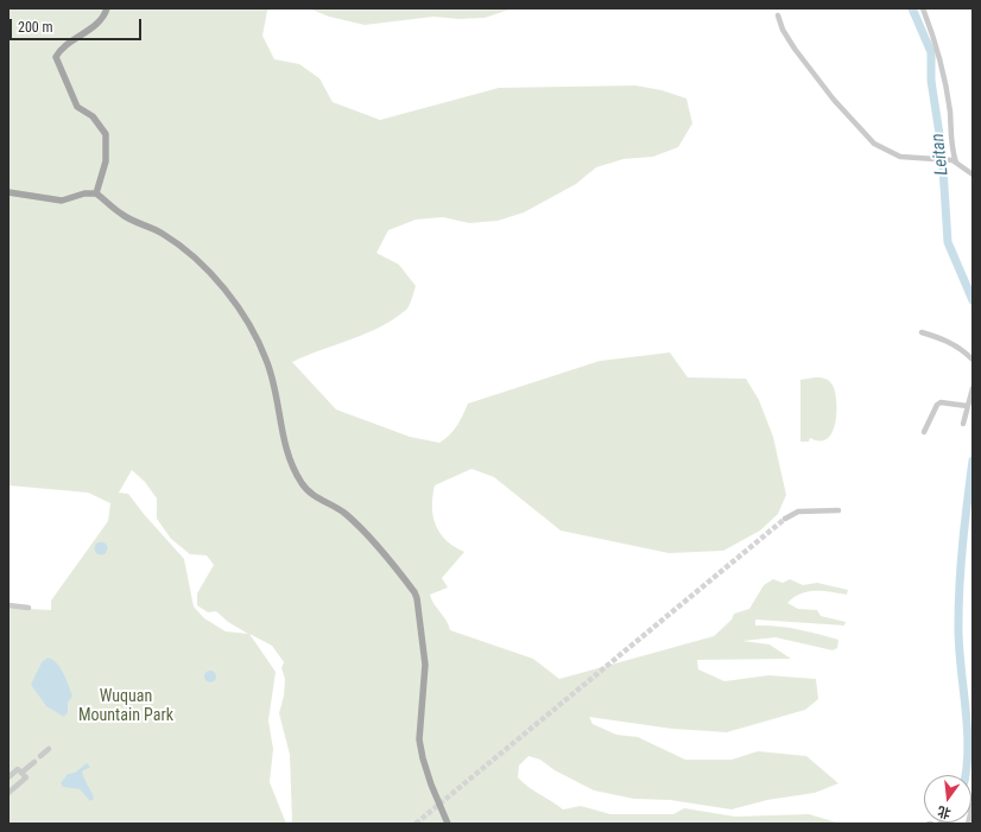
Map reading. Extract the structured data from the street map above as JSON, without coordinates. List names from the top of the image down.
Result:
{
  "water": ["Leitan"],
  "parks": ["Wuquan Mountain Park"],
  "scale_bar": "200 m",
  "north": "bottom"
}
